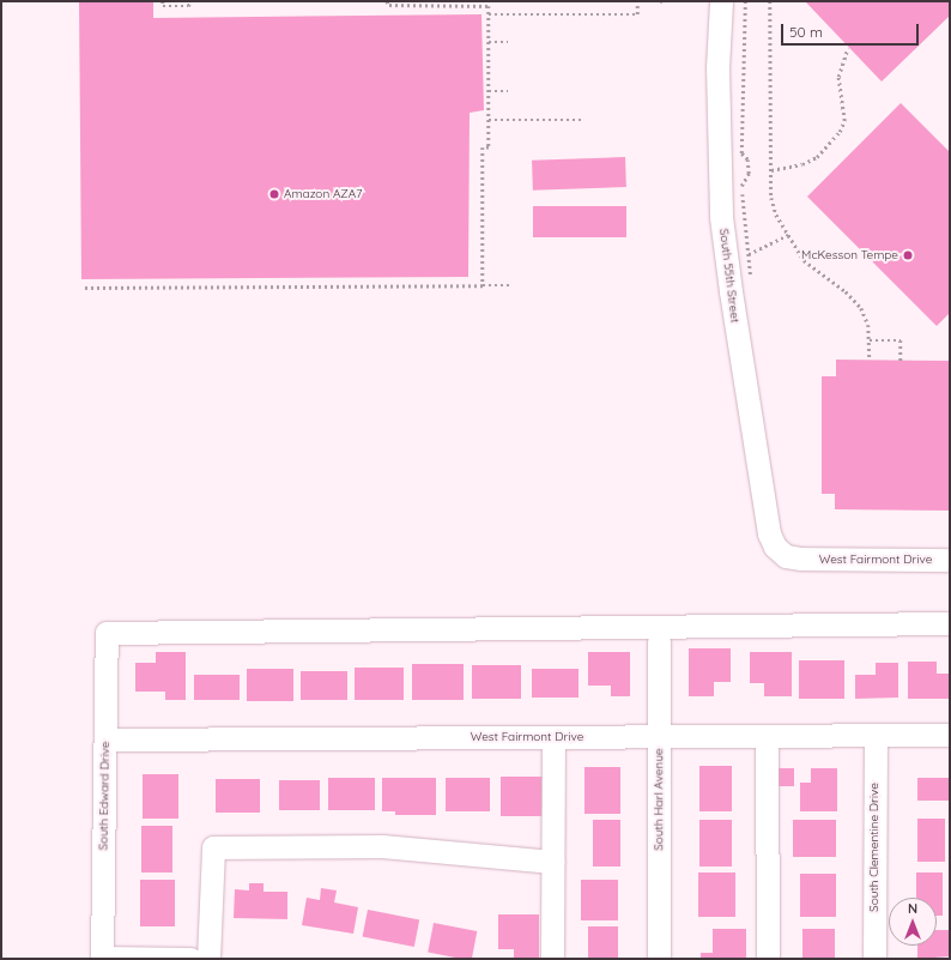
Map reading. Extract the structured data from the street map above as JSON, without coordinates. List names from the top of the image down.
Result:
{
  "streets": {
    "street": [
      "South 55th Street",
      "West Fairmont Drive",
      "South Edward Drive",
      "South Harl Avenue",
      "South Clementine Drive"
    ]
  },
  "crossings": [
    ["South 55th Street", "West Fairmont Drive"],
    ["West Fairmont Drive", "South Edward Drive"],
    ["West Fairmont Drive", "South Harl Avenue"],
    ["West Fairmont Drive", "South Clementine Drive"]
  ],
  "places": ["Amazon AZA7", "McKesson Tempe"],
  "scale_bar": "50 m",
  "north": "top"
}
